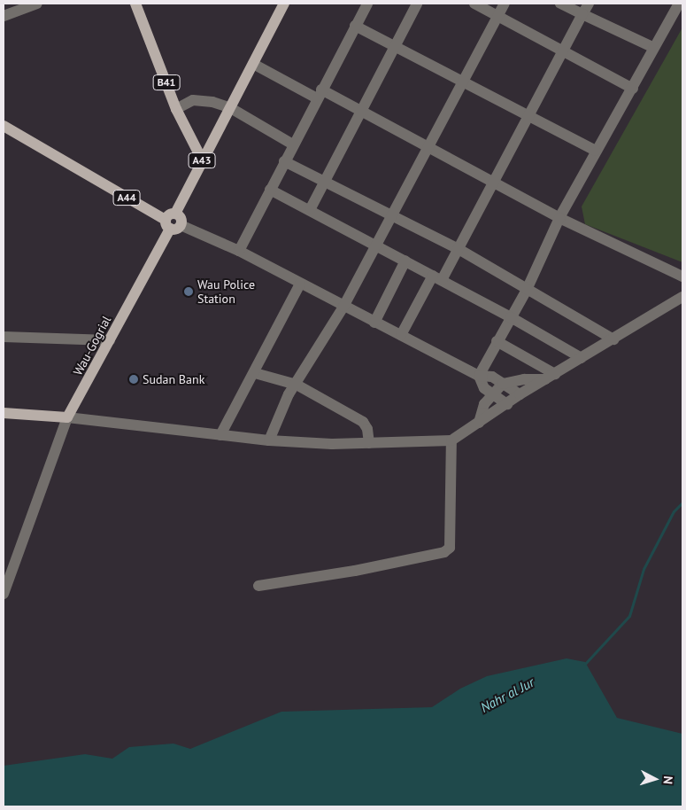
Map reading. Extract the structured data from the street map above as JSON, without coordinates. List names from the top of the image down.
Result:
{
  "streets": {
    "main road": [
      "B41",
      "A43",
      "A44",
      "Wau-Gogrial"
    ]
  },
  "crossings": [
    ["B41", "Wau-Gogrial"],
    ["A44", "Wau-Gogrial"]
  ],
  "water": ["Nahr al Jur"],
  "places": ["Wau Police Station", "Sudan Bank"],
  "north": "right"
}
